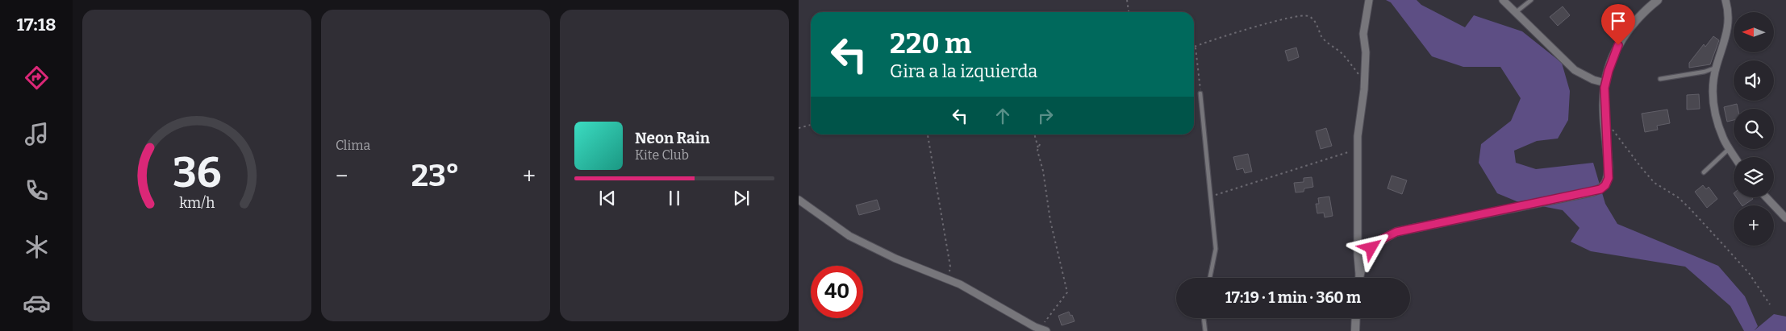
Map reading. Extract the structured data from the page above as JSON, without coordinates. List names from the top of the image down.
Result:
{
  "north": "left",
  "page": {
    "tabs": "17:18",
    "tile": "Clima",
    "map_buttons": "+",
    "turn": ["220 m", "Gira a la izquierda"],
    "song": ["Neon Rain", "Kite Club"],
    "heat": ["−", "23°", "+"],
    "limit": "40",
    "trip": "17:19 · 1 min · 360 m",
    "gauge": ["36", "km/h"]
  }
}
